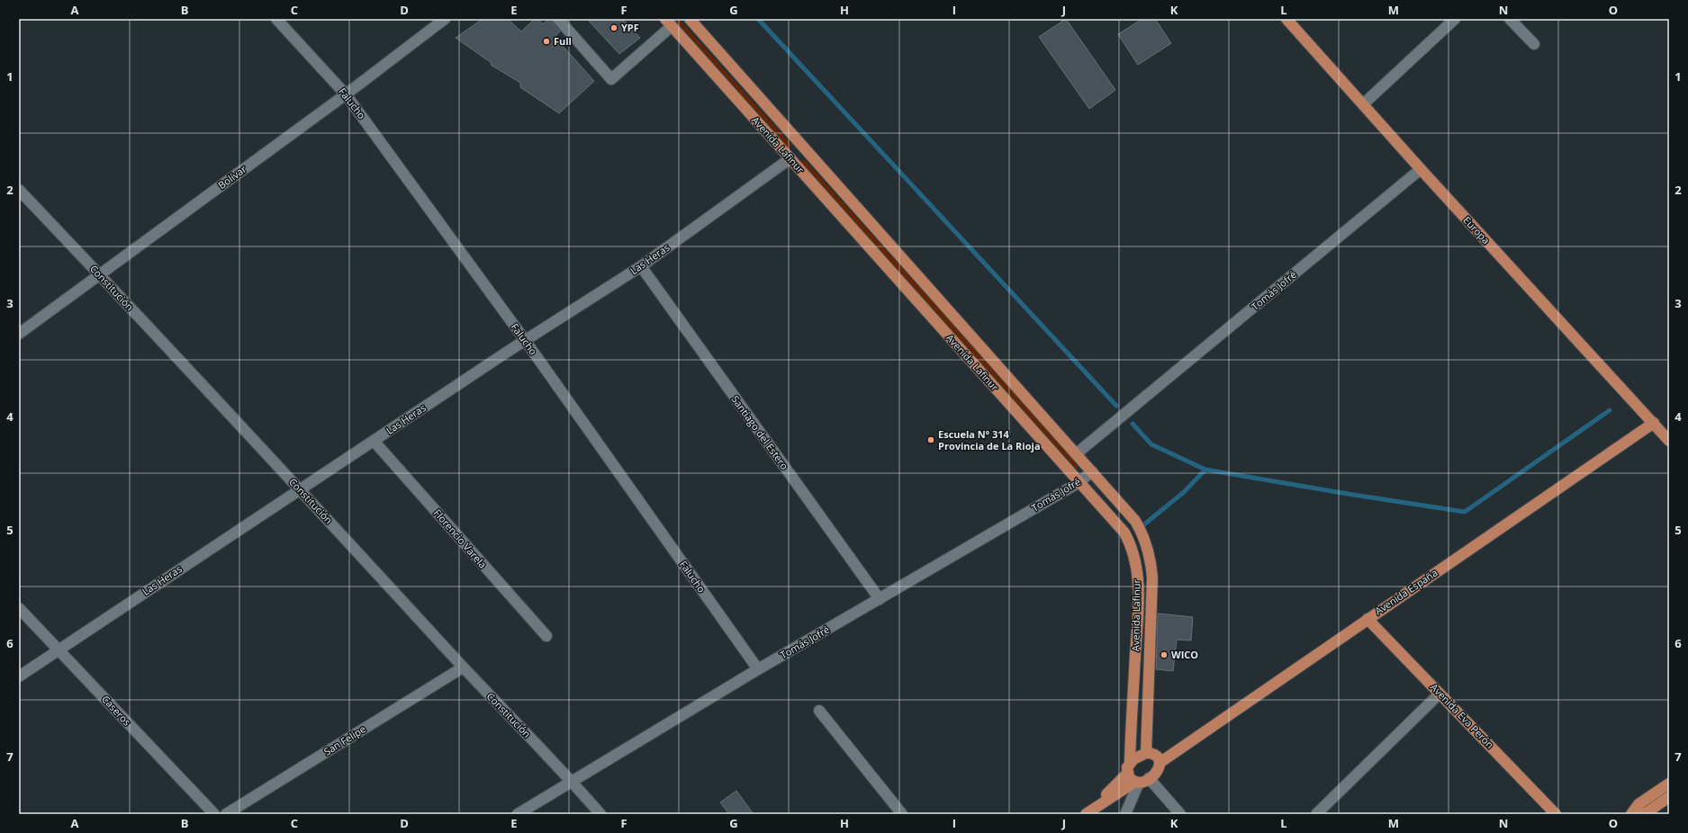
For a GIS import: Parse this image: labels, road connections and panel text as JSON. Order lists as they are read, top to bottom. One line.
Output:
{"streets":{"main road":["Avenida Lafinur","Europa","Avenida España","Avenida Eva Perón"],"street":["Falucho","Bolívar","Las Heras","Constitución","Tomás Jofré","Santiago del Estero","Florencio Varela","Caseros","San Felipe"]},"crossings":[["Falucho","Bolívar"],["Falucho","Las Heras"],["Falucho","Tomás Jofré"],["Avenida Lafinur","Las Heras"],["Avenida Lafinur","Tomás Jofré"],["Avenida Lafinur","Avenida España"],["Bolívar","Constitución"],["Europa","Tomás Jofré"],["Europa","Avenida España"],["Las Heras","Constitución"],["Las Heras","Santiago del Estero"],["Las Heras","Florencio Varela"],["Las Heras","Caseros"],["Constitución","Tomás Jofré"],["Constitución","San Felipe"],["Tomás Jofré","Santiago del Estero"],["Avenida España","Avenida Eva Perón"]],"places":["YPF","Full","Escuela Nº 314 Provincia de La Rioja","WICO"],"grid":{"columns":["A","B","C","D","E","F","G","H","I","J","K","L","M","N","O"],"rows":["1","2","3","4","5","6","7"]}}
